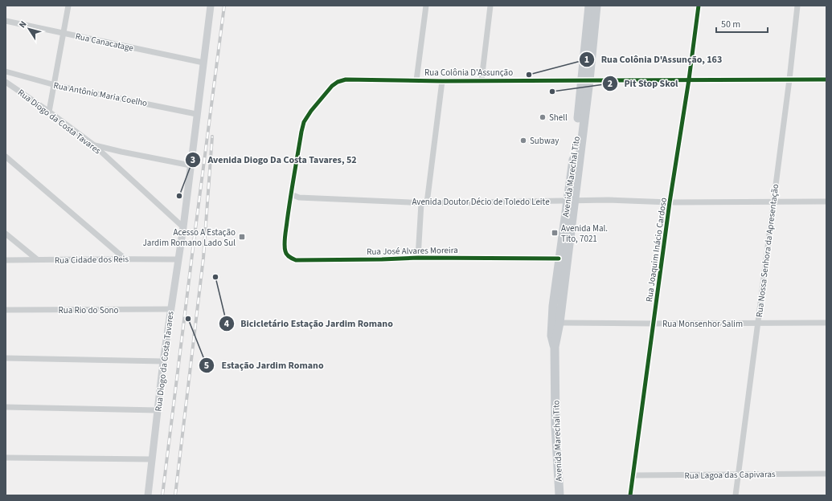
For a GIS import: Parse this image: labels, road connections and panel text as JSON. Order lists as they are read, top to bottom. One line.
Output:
{"streets":{"main road":["Avenida Marechal Tito"],"street":["Rua Canacatage","Rua Colônia D'Assunção","Rua Antônio Maria Coelho","Rua Diogo da Costa Tavares","Avenida Doutor Décio de Toledo Leite","Rua Joaquim Inácio Cardoso","Rua José Alvares Moreira","Rua Nossa Senhora da Apresentação","Rua Cidade dos Reis","Rua Rio do Sono","Rua Monsenhor Salim","Rua Lagoa das Capivaras"]},"crossings":[["Rua Canacatage","Rua Diogo da Costa Tavares"],["Rua Colônia D'Assunção","Avenida Marechal Tito"],["Rua Colônia D'Assunção","Avenida Doutor Décio de Toledo Leite"],["Rua Colônia D'Assunção","Rua Joaquim Inácio Cardoso"],["Rua Colônia D'Assunção","Rua José Alvares Moreira"],["Rua Colônia D'Assunção","Rua Nossa Senhora da Apresentação"],["Rua Antônio Maria Coelho","Rua Diogo da Costa Tavares"],["Rua Diogo da Costa Tavares","Rua Cidade dos Reis"],["Rua Diogo da Costa Tavares","Rua Rio do Sono"],["Avenida Marechal Tito","Avenida Doutor Décio de Toledo Leite"],["Avenida Marechal Tito","Rua José Alvares Moreira"],["Avenida Marechal Tito","Rua Monsenhor Salim"],["Avenida Doutor Décio de Toledo Leite","Rua Joaquim Inácio Cardoso"],["Avenida Doutor Décio de Toledo Leite","Rua Nossa Senhora da Apresentação"],["Rua Joaquim Inácio Cardoso","Rua Monsenhor Salim"],["Rua Joaquim Inácio Cardoso","Rua Lagoa das Capivaras"],["Rua Nossa Senhora da Apresentação","Rua Monsenhor Salim"],["Rua Nossa Senhora da Apresentação","Rua Lagoa das Capivaras"]],"places":{"other":["Rua Colônia D'Assunção, 163","Pit Stop Skol","Shell","Subway","Avenida Diogo Da Costa Tavares, 52","Bicicletário Estação Jardim Romano","Estação Jardim Romano"],"transit":["Avenida Mal. Tito, 7021","Acesso A Estação Jardim Romano Lado Sul"]},"scale_bar":"50 m","north":"top left"}
